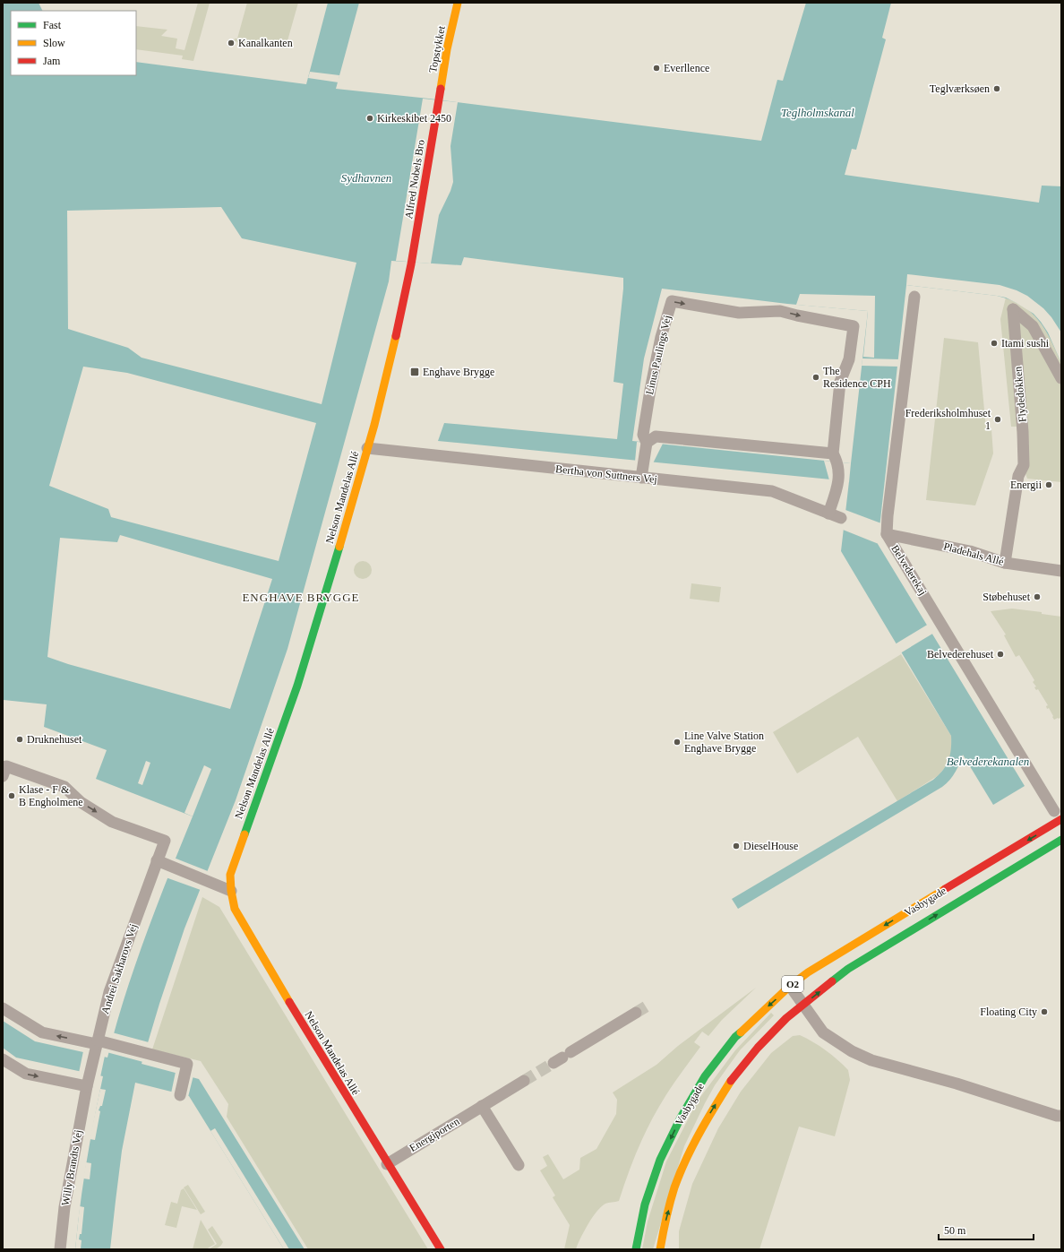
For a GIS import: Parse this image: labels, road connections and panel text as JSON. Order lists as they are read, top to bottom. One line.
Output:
{"streets":{"street":["Topstykket","Alfred Nobels Bro","Linus Paulings Vej","Flydedokken","Bertha von Suttners Vej","Nelson Mandelas Allé","Pladehals Allé","Belvederekaj","Vasbygade","Andrei Sakharovs Vej","O2","Energiporten","Willy Brandts Vej"]},"crossings":[["Topstykket","Alfred Nobels Bro"],["Alfred Nobels Bro","Nelson Mandelas Allé"],["Linus Paulings Vej","Bertha von Suttners Vej"],["Flydedokken","Pladehals Allé"],["Bertha von Suttners Vej","Nelson Mandelas Allé"],["Nelson Mandelas Allé","Energiporten"],["Pladehals Allé","Belvederekaj"],["Belvederekaj","Vasbygade"],["Andrei Sakharovs Vej","Willy Brandts Vej"]],"one_way":["Andrei Sakharovs Vej"],"districts":["ENGHAVE BRYGGE"],"water":["Teglholmskanal","Sydhavnen","Belvederekanalen"],"places":{"other":["Kanalkanten","Everllence","Teglværksøen","Kirkeskibet 2450","Itami sushi","The Residence CPH","Frederiksholmhuset 1","Energii","Støbehuset","Belvederehuset","Druknehuset","Line Valve Station Enghave Brygge","Klase - F & B Engholmene","DieselHouse","Floating City"],"transit":["Enghave Brygge"]},"legend":["Fast","Slow","Jam"],"scale_bar":"50 m"}
